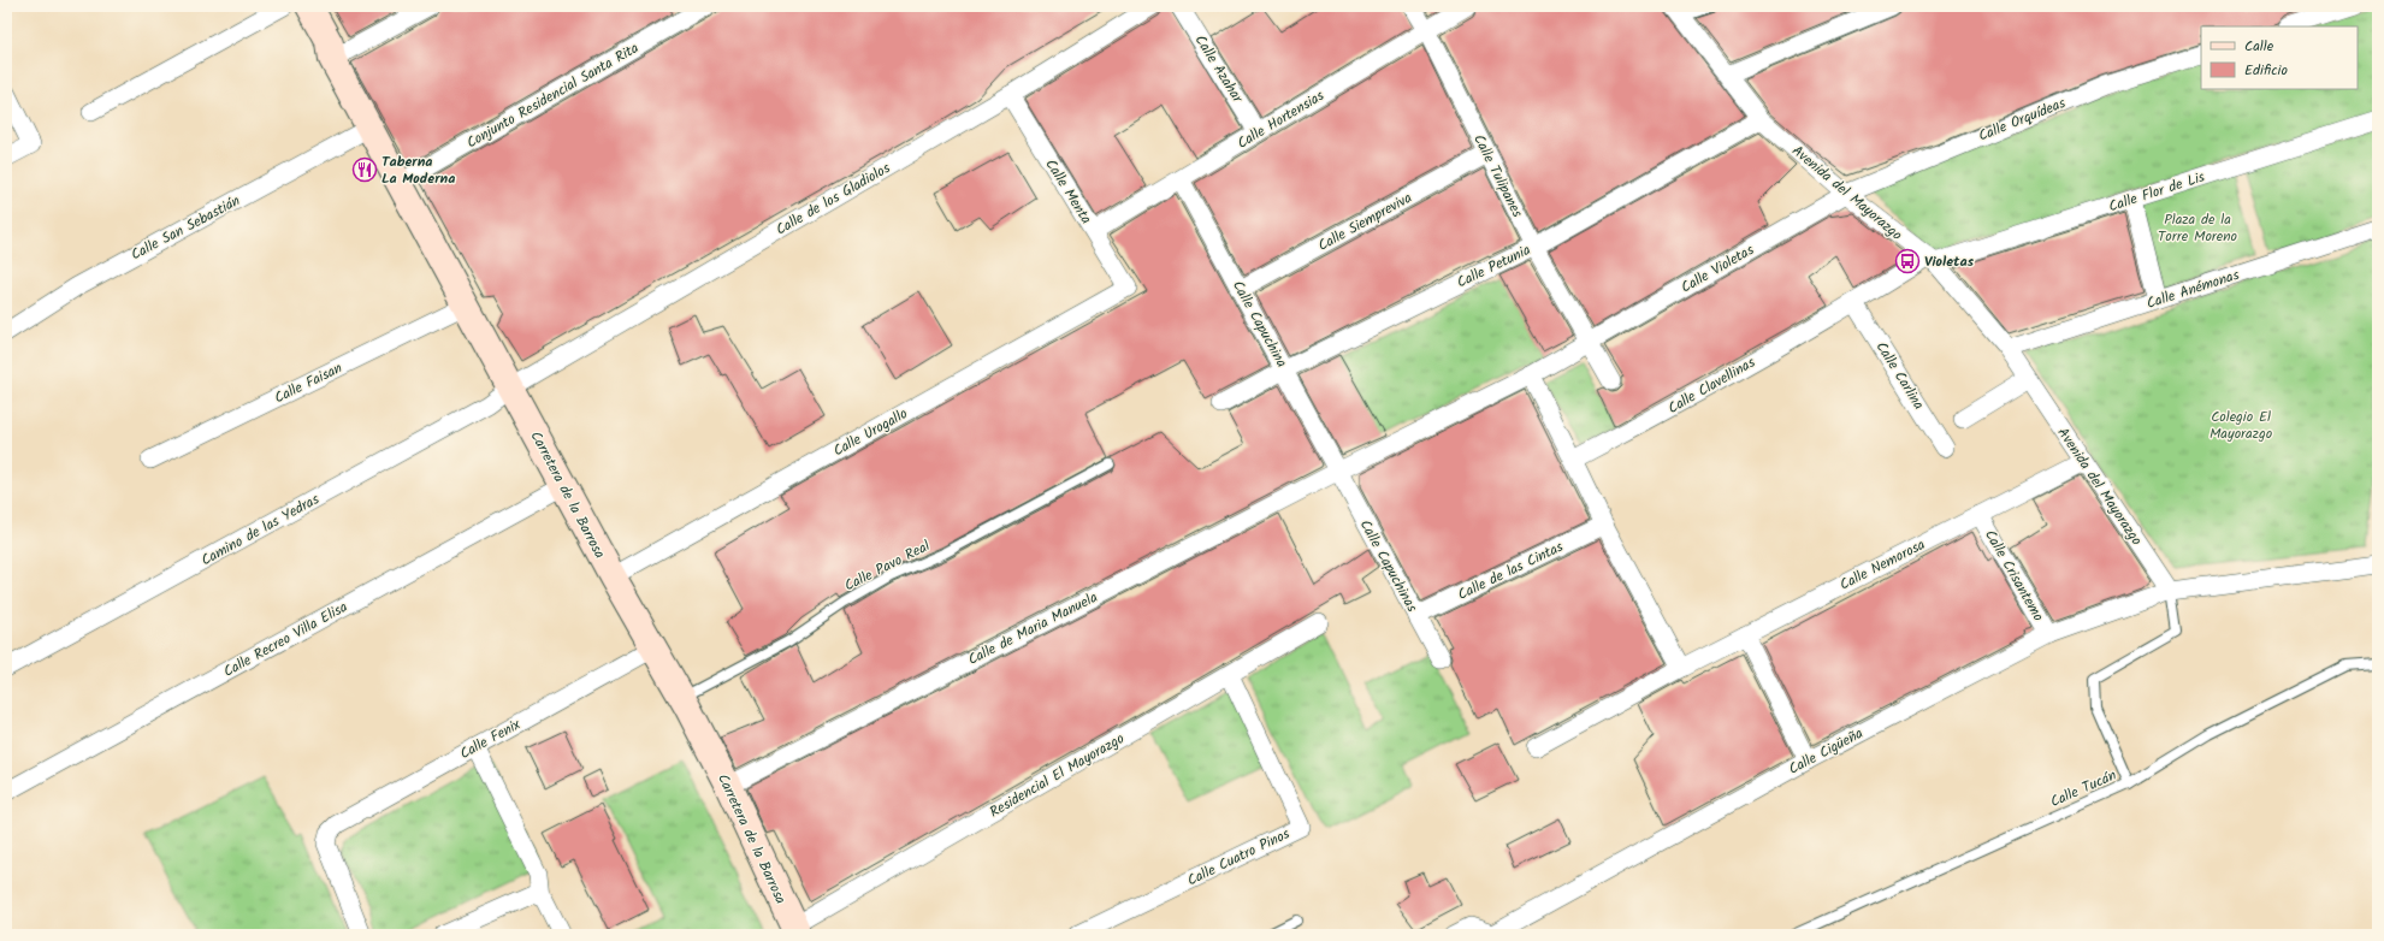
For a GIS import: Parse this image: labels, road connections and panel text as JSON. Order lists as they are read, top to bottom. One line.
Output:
{"streets":{"street":["Calle Azahar","Conjunto Residencial Santa Rita","Calle Hortensias","Calle Orquídeas","Calle Tulipanes","Calle Menta","Calle Flor de Lis","Avenida del Mayorazgo","Calle de los Gladiolos","Calle Siempreviva","Calle San Sebastián","Calle Petunia","Calle Violetas","Calle Anémonas","Calle Capuchina","Calle Carlina","Calle Faisan","Calle Clavellinas","Calle Urogallo","Carretera de la Barrosa","Camino de las Yedras","Calle Nemorosa","Calle Capuchinas","Calle de las Cintas","Calle Crisantemo","Calle de Maria Manuela","Calle Recreo Villa Elisa","Calle Fenix","Calle Cigüeña","Residencial El Mayorazgo","Calle Cuatro Pinos"],"lane":["Calle Pavo Real","Calle Tucán"]},"crossings":[["Calle Azahar","Calle Hortensias"],["Conjunto Residencial Santa Rita","Carretera de la Barrosa"],["Calle Hortensias","Calle Tulipanes"],["Calle Hortensias","Calle Menta"],["Calle Hortensias","Calle Capuchina"],["Calle Orquídeas","Avenida del Mayorazgo"],["Calle Orquídeas","Calle Violetas"],["Calle Tulipanes","Calle Siempreviva"],["Calle Tulipanes","Calle Petunia"],["Calle Tulipanes","Calle Violetas"],["Calle Menta","Calle de los Gladiolos"],["Calle Menta","Calle Urogallo"],["Calle Flor de Lis","Avenida del Mayorazgo"],["Calle Flor de Lis","Calle Clavellinas"],["Avenida del Mayorazgo","Calle Petunia"],["Avenida del Mayorazgo","Calle Violetas"],["Avenida del Mayorazgo","Calle Anémonas"],["Avenida del Mayorazgo","Calle Clavellinas"],["Avenida del Mayorazgo","Calle Nemorosa"],["Avenida del Mayorazgo","Calle Cigüeña"],["Calle de los Gladiolos","Carretera de la Barrosa"],["Calle de los Gladiolos","Camino de las Yedras"],["Calle Siempreviva","Calle Capuchina"],["Calle San Sebastián","Carretera de la Barrosa"],["Calle Petunia","Calle Capuchina"],["Calle Violetas","Calle Capuchina"],["Calle Violetas","Calle Capuchinas"],["Calle Violetas","Calle de Maria Manuela"],["Calle Capuchina","Calle Capuchinas"],["Calle Capuchina","Calle de Maria Manuela"],["Calle Carlina","Calle Clavellinas"],["Calle Faisan","Carretera de la Barrosa"],["Calle Urogallo","Carretera de la Barrosa"],["Carretera de la Barrosa","Camino de las Yedras"],["Carretera de la Barrosa","Calle Pavo Real"],["Carretera de la Barrosa","Calle de Maria Manuela"],["Carretera de la Barrosa","Calle Recreo Villa Elisa"],["Carretera de la Barrosa","Calle Fenix"],["Carretera de la Barrosa","Residencial El Mayorazgo"],["Calle Nemorosa","Calle Crisantemo"],["Calle Capuchinas","Calle de las Cintas"],["Calle Capuchinas","Calle de Maria Manuela"],["Calle Crisantemo","Calle Cigüeña"],["Residencial El Mayorazgo","Calle Cuatro Pinos"]],"parks":["Plaza de la Torre Moreno","Colegio El Mayorazgo"],"places":{"restaurant":["Taberna La Moderna"],"bus stop":["Violetas"]},"legend":["Calle","Edificio"]}
